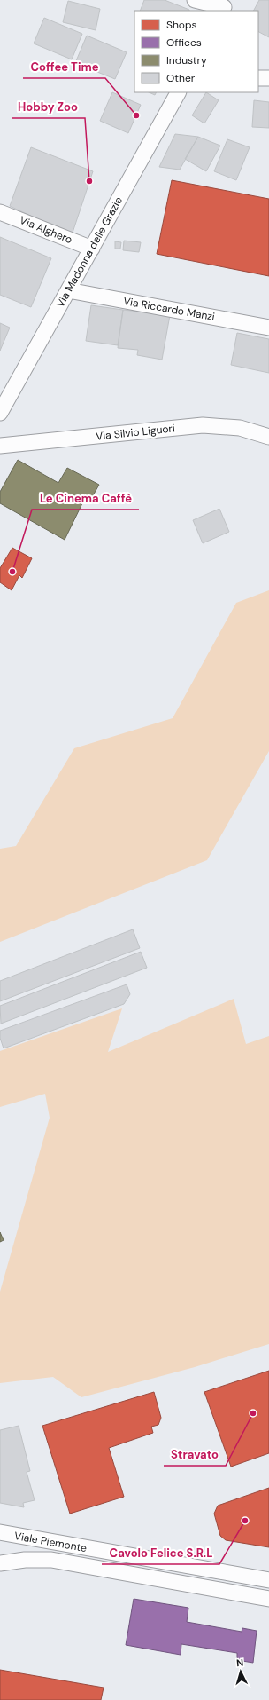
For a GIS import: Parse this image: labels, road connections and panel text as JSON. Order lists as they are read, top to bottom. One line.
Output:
{"streets":{"street":["Via Alghero","Via Madonna delle Grazie","Via Riccardo Manzi","Via Silvio Liguori","Viale Piemonte"]},"crossings":[["Via Alghero","Via Madonna delle Grazie"],["Via Madonna delle Grazie","Via Riccardo Manzi"]],"places":["Coffee Time","Hobby Zoo","Le Cinema Caffè","Stravato","Cavolo Felice S.R.L"],"legend":["Shops","Offices","Industry","Other"],"north":"top"}
